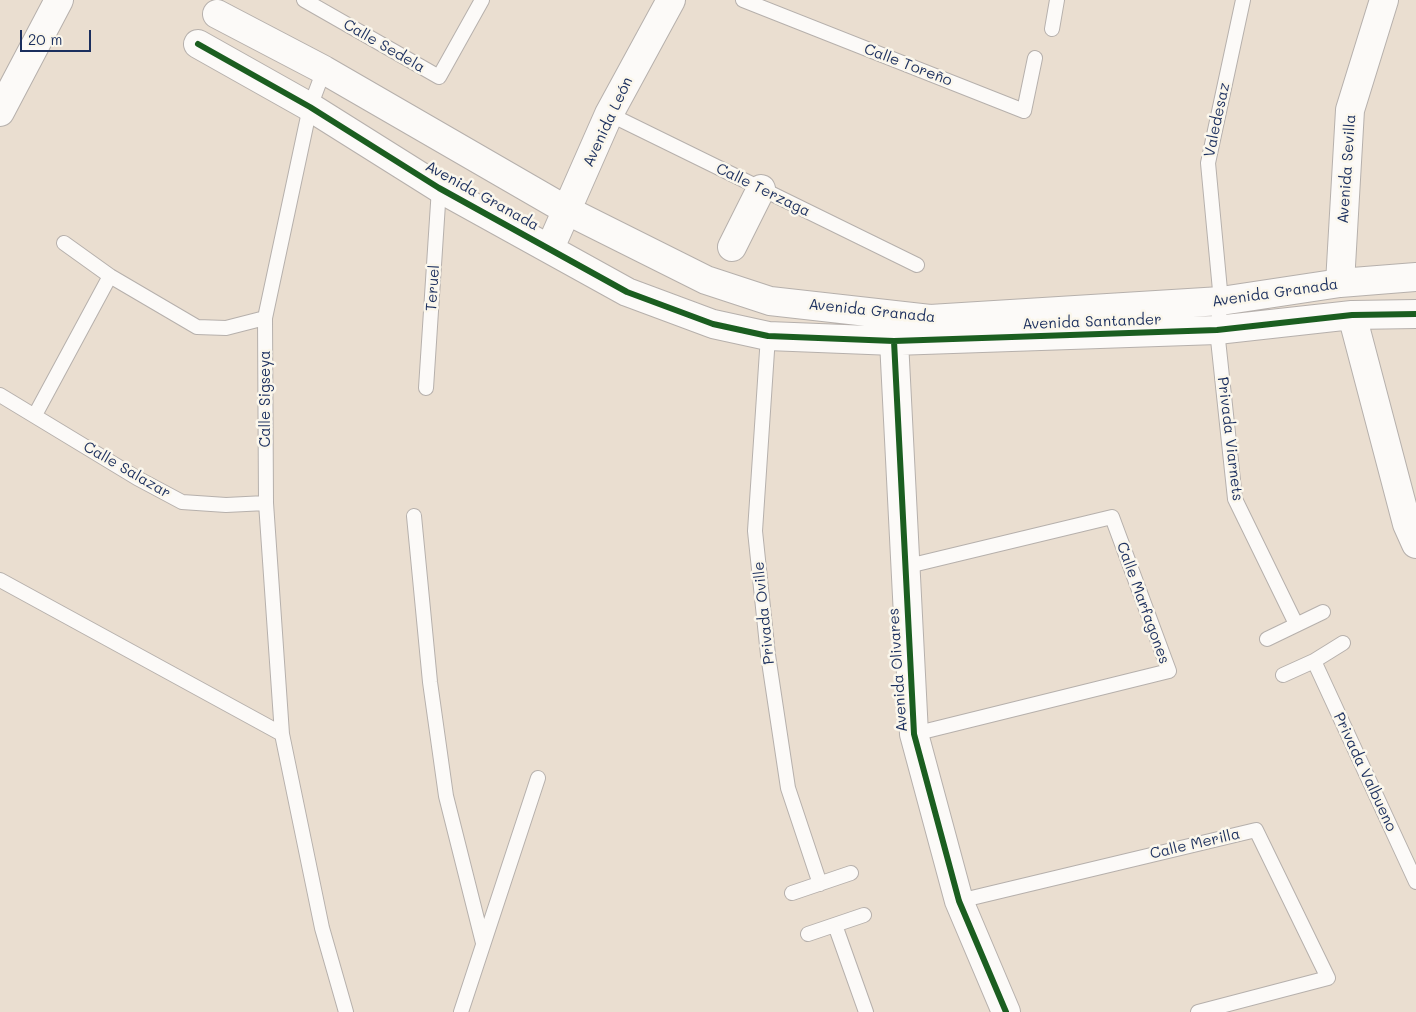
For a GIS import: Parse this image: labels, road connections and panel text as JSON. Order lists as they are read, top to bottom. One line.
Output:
{"streets":{"street":["Avenida León","Avenida Sevilla","Avenida Granada","Avenida Santander","Avenida Olivares"],"lane":["Calle Sedela","Calle Toreño","Valedesaz","Calle Terzaga","Teruel","Calle Sigseya","Privada Viarnets","Calle Salazar","Calle Marfagones","Privada Oville","Privada Valbueno","Calle Merilla"]},"crossings":[["Valedesaz","Avenida Granada"],["Valedesaz","Avenida Santander"],["Valedesaz","Privada Viarnets"],["Avenida León","Calle Terzaga"],["Avenida León","Avenida Granada"],["Avenida Sevilla","Avenida Granada"],["Avenida Granada","Teruel"],["Avenida Granada","Avenida Santander"],["Avenida Granada","Calle Sigseya"],["Avenida Granada","Privada Oville"],["Avenida Santander","Privada Viarnets"],["Avenida Santander","Privada Oville"],["Avenida Santander","Avenida Olivares"],["Calle Sigseya","Calle Salazar"],["Calle Marfagones","Avenida Olivares"],["Avenida Olivares","Calle Merilla"]],"scale_bar":"20 m"}
